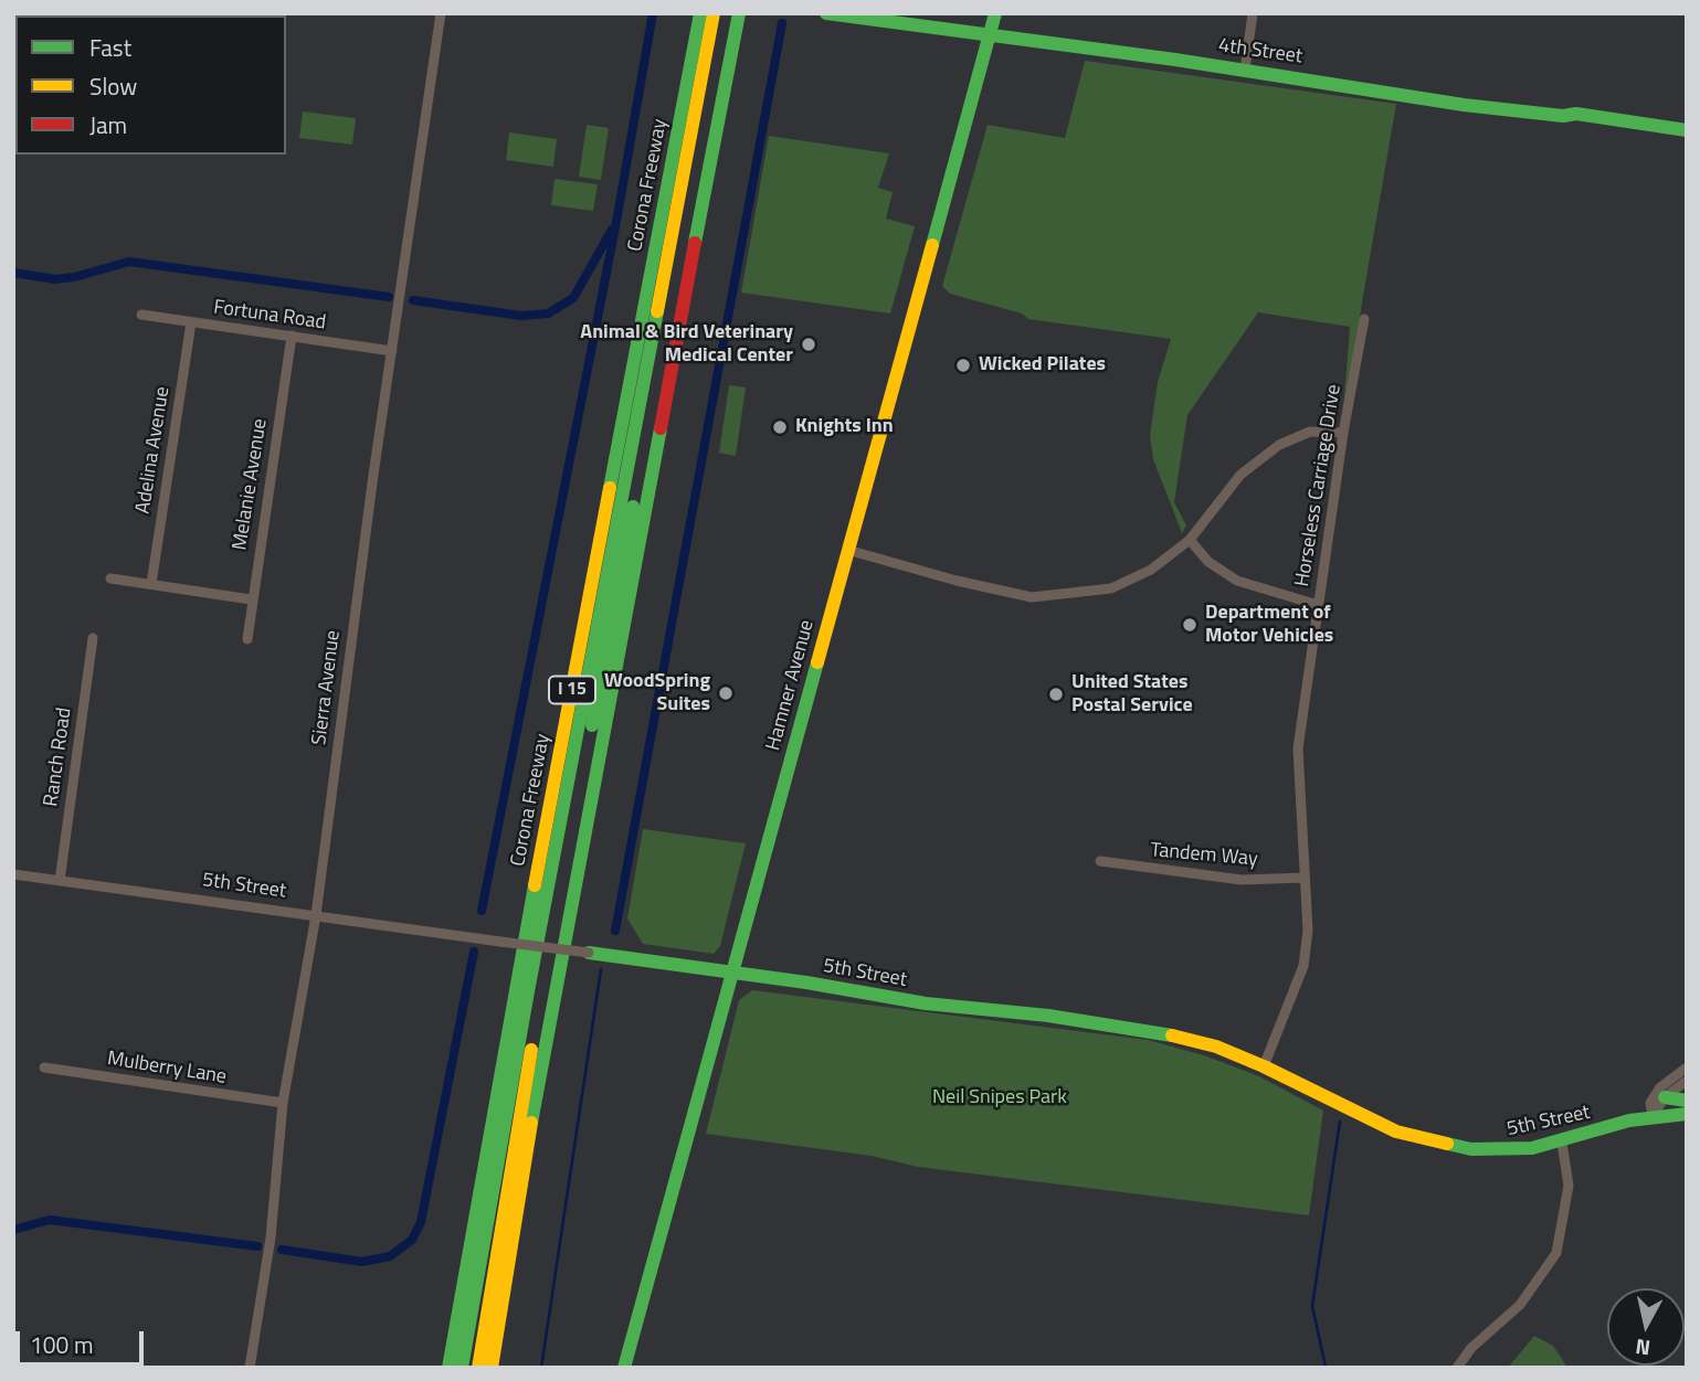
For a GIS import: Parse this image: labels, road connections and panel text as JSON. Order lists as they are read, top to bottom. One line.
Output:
{"streets":{"main road":["4th Street","Corona Freeway","Hamner Avenue","I 15","5th Street"],"street":["Fortuna Road","Adelina Avenue","Melanie Avenue","Horseless Carriage Drive","Sierra Avenue","Ranch Road","Tandem Way","Mulberry Lane"]},"crossings":[["4th Street","Hamner Avenue"],["Fortuna Road","Adelina Avenue"],["Fortuna Road","Melanie Avenue"],["Fortuna Road","Sierra Avenue"],["Horseless Carriage Drive","Tandem Way"],["Horseless Carriage Drive","5th Street"],["Hamner Avenue","5th Street"],["Sierra Avenue","5th Street"],["Sierra Avenue","Mulberry Lane"],["Ranch Road","5th Street"]],"parks":["Neil Snipes Park"],"places":["Animal & Bird Veterinary Medical Center","Wicked Pilates","Knights Inn","Department of Motor Vehicles","WoodSpring Suites","United States Postal Service"],"legend":["Fast","Slow","Jam"],"scale_bar":"100 m","north":"bottom"}
